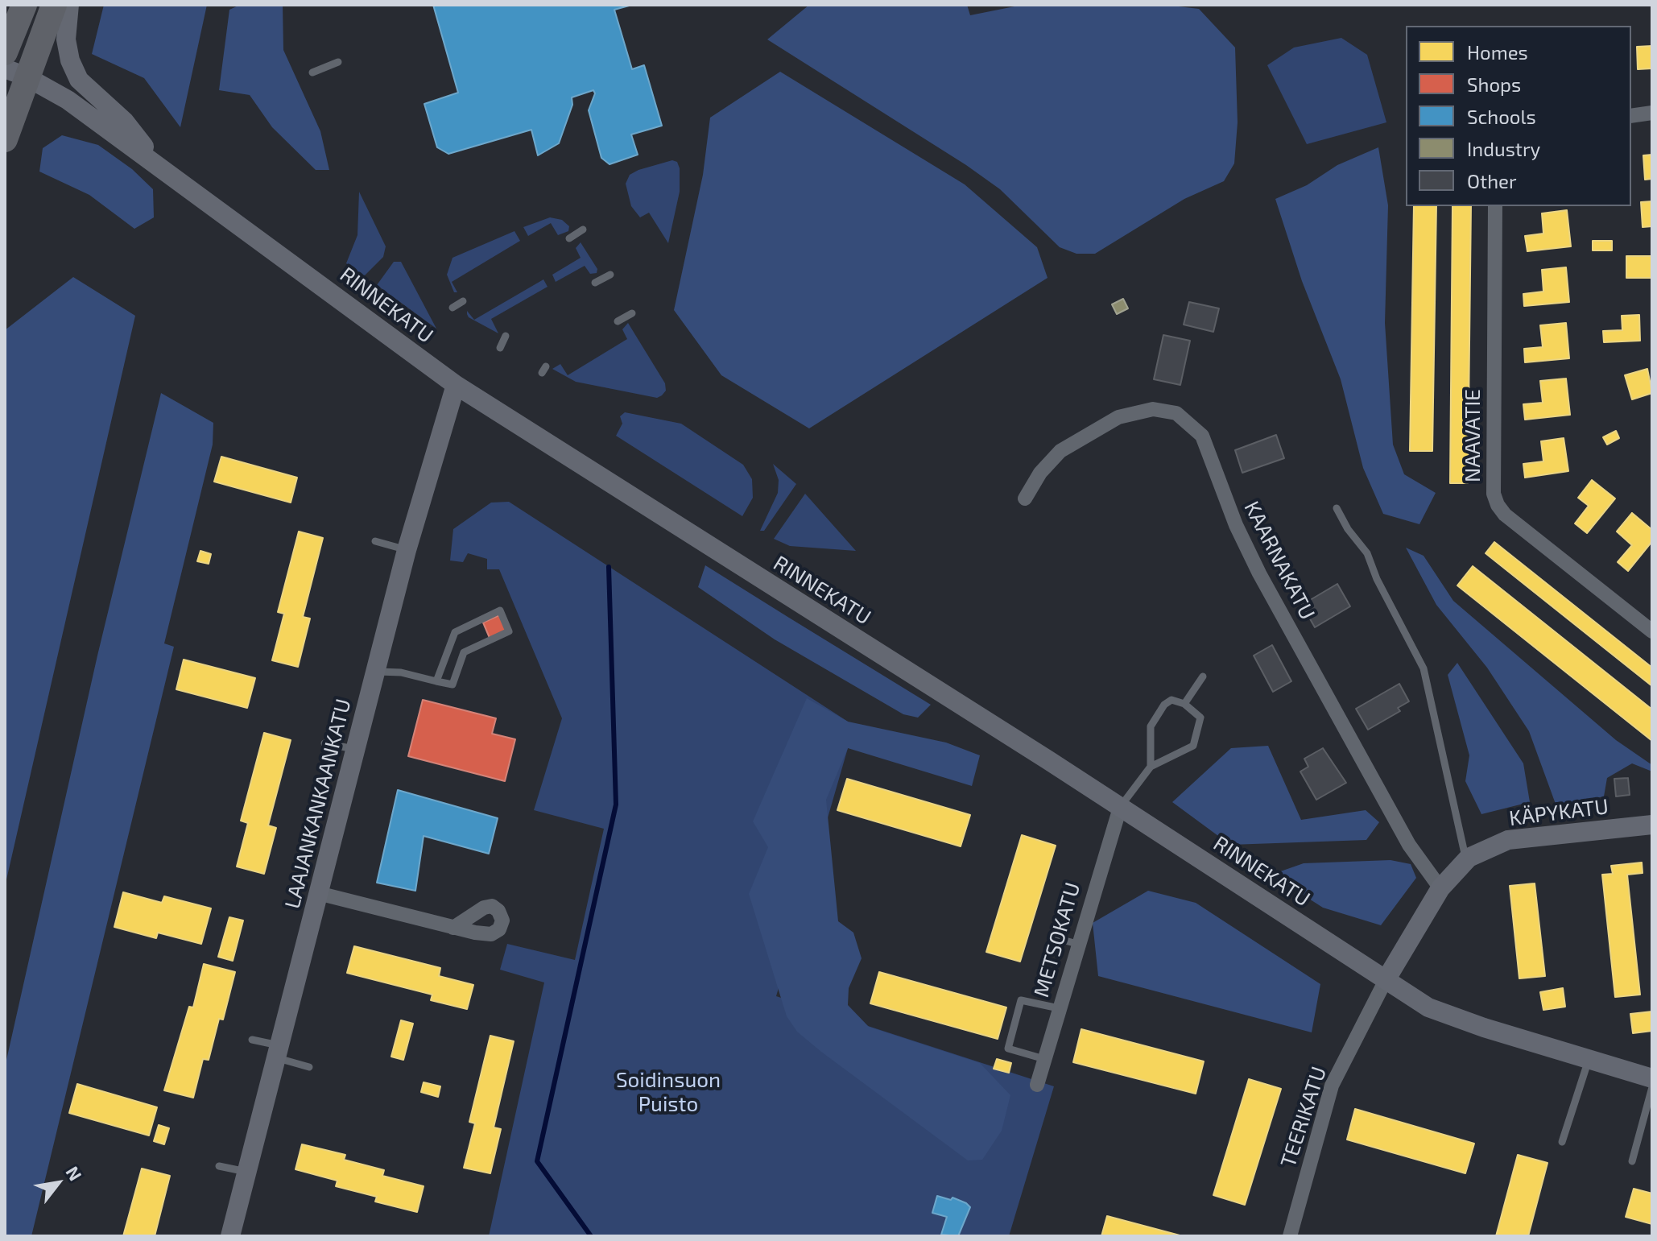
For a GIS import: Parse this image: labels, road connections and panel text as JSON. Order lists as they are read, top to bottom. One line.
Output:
{"streets":{"street":["RINNEKATU","NAAVATIE","KAARNAKATU","LAAJANKANKAANKATU","KÄPYKATU","METSOKATU","TEERIKATU"]},"crossings":[["RINNEKATU","LAAJANKANKAANKATU"],["RINNEKATU","KÄPYKATU"],["RINNEKATU","METSOKATU"],["RINNEKATU","TEERIKATU"],["KAARNAKATU","KÄPYKATU"],["KÄPYKATU","TEERIKATU"]],"parks":["Soidinsuon Puisto"],"legend":["Homes","Shops","Schools","Industry","Other"],"north":"top right"}
